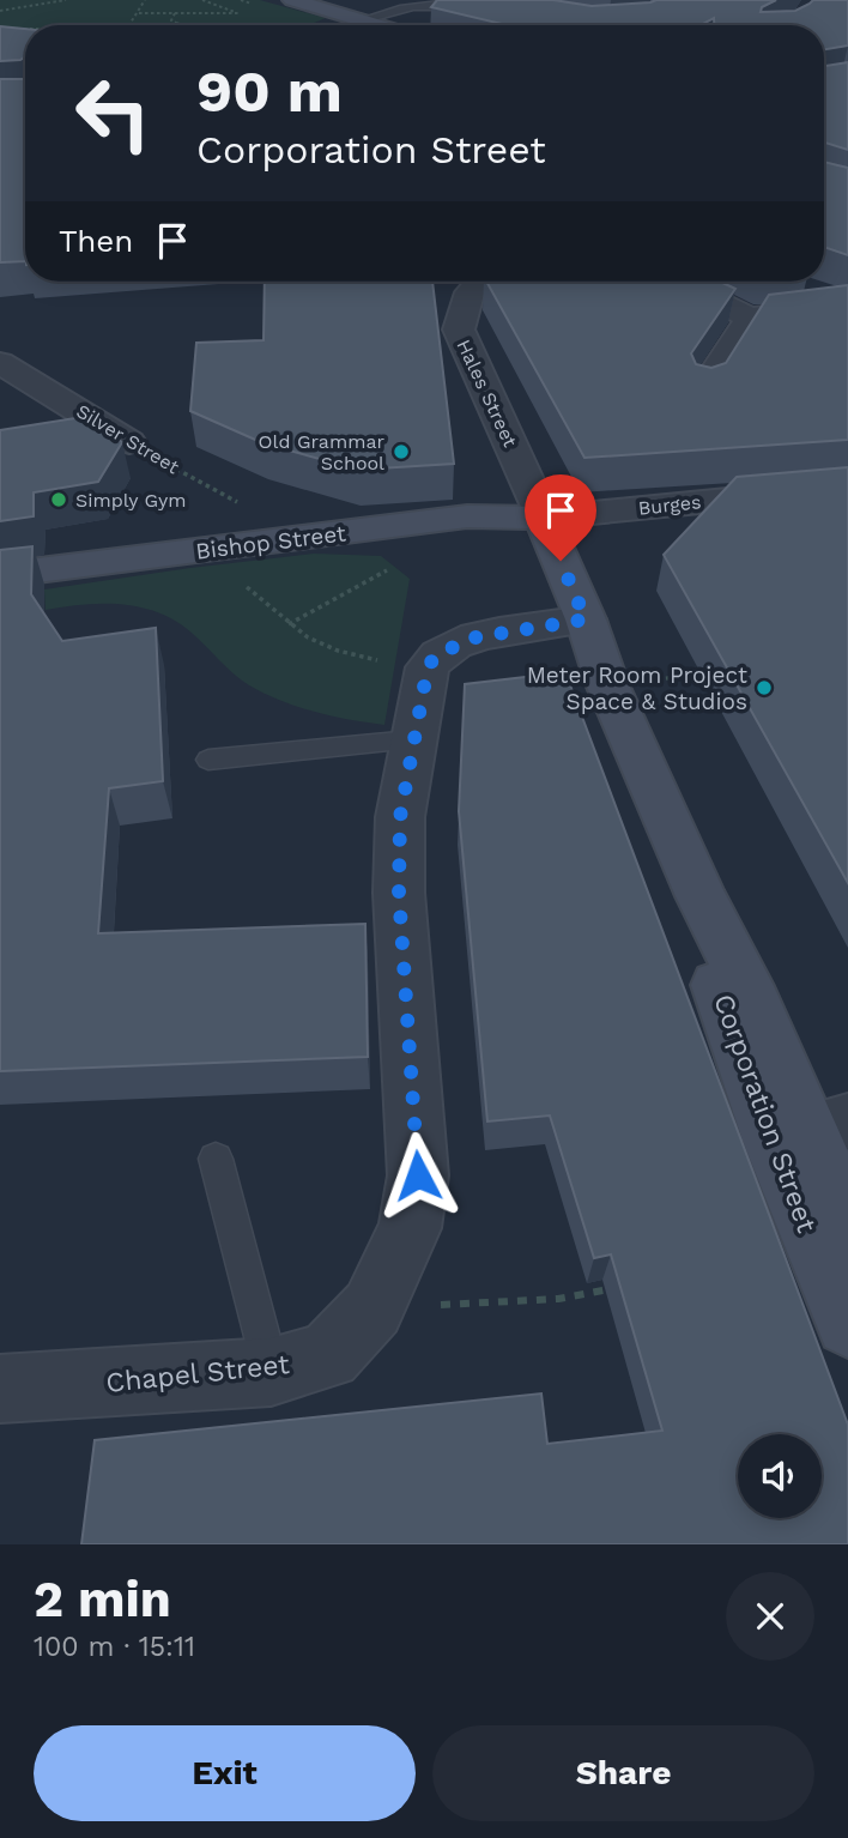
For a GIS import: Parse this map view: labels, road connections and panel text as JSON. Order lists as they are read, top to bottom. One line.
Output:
{"streets":{"street":["Hales Street","Silver Street","Burges","Bishop Street","Corporation Street","Chapel Street"]},"crossings":[["Hales Street","Burges"],["Hales Street","Bishop Street"],["Hales Street","Corporation Street"],["Silver Street","Bishop Street"],["Burges","Bishop Street"],["Burges","Corporation Street"],["Bishop Street","Corporation Street"]],"places":["Old Grammar School","Simply Gym","Meter Room Project Space & Studios"],"page":{"turn":["90 m","Corporation Street"],"then":"Then","heading":["2 min","100 m · 15:11"],"buttons":["Exit","Share"]}}
